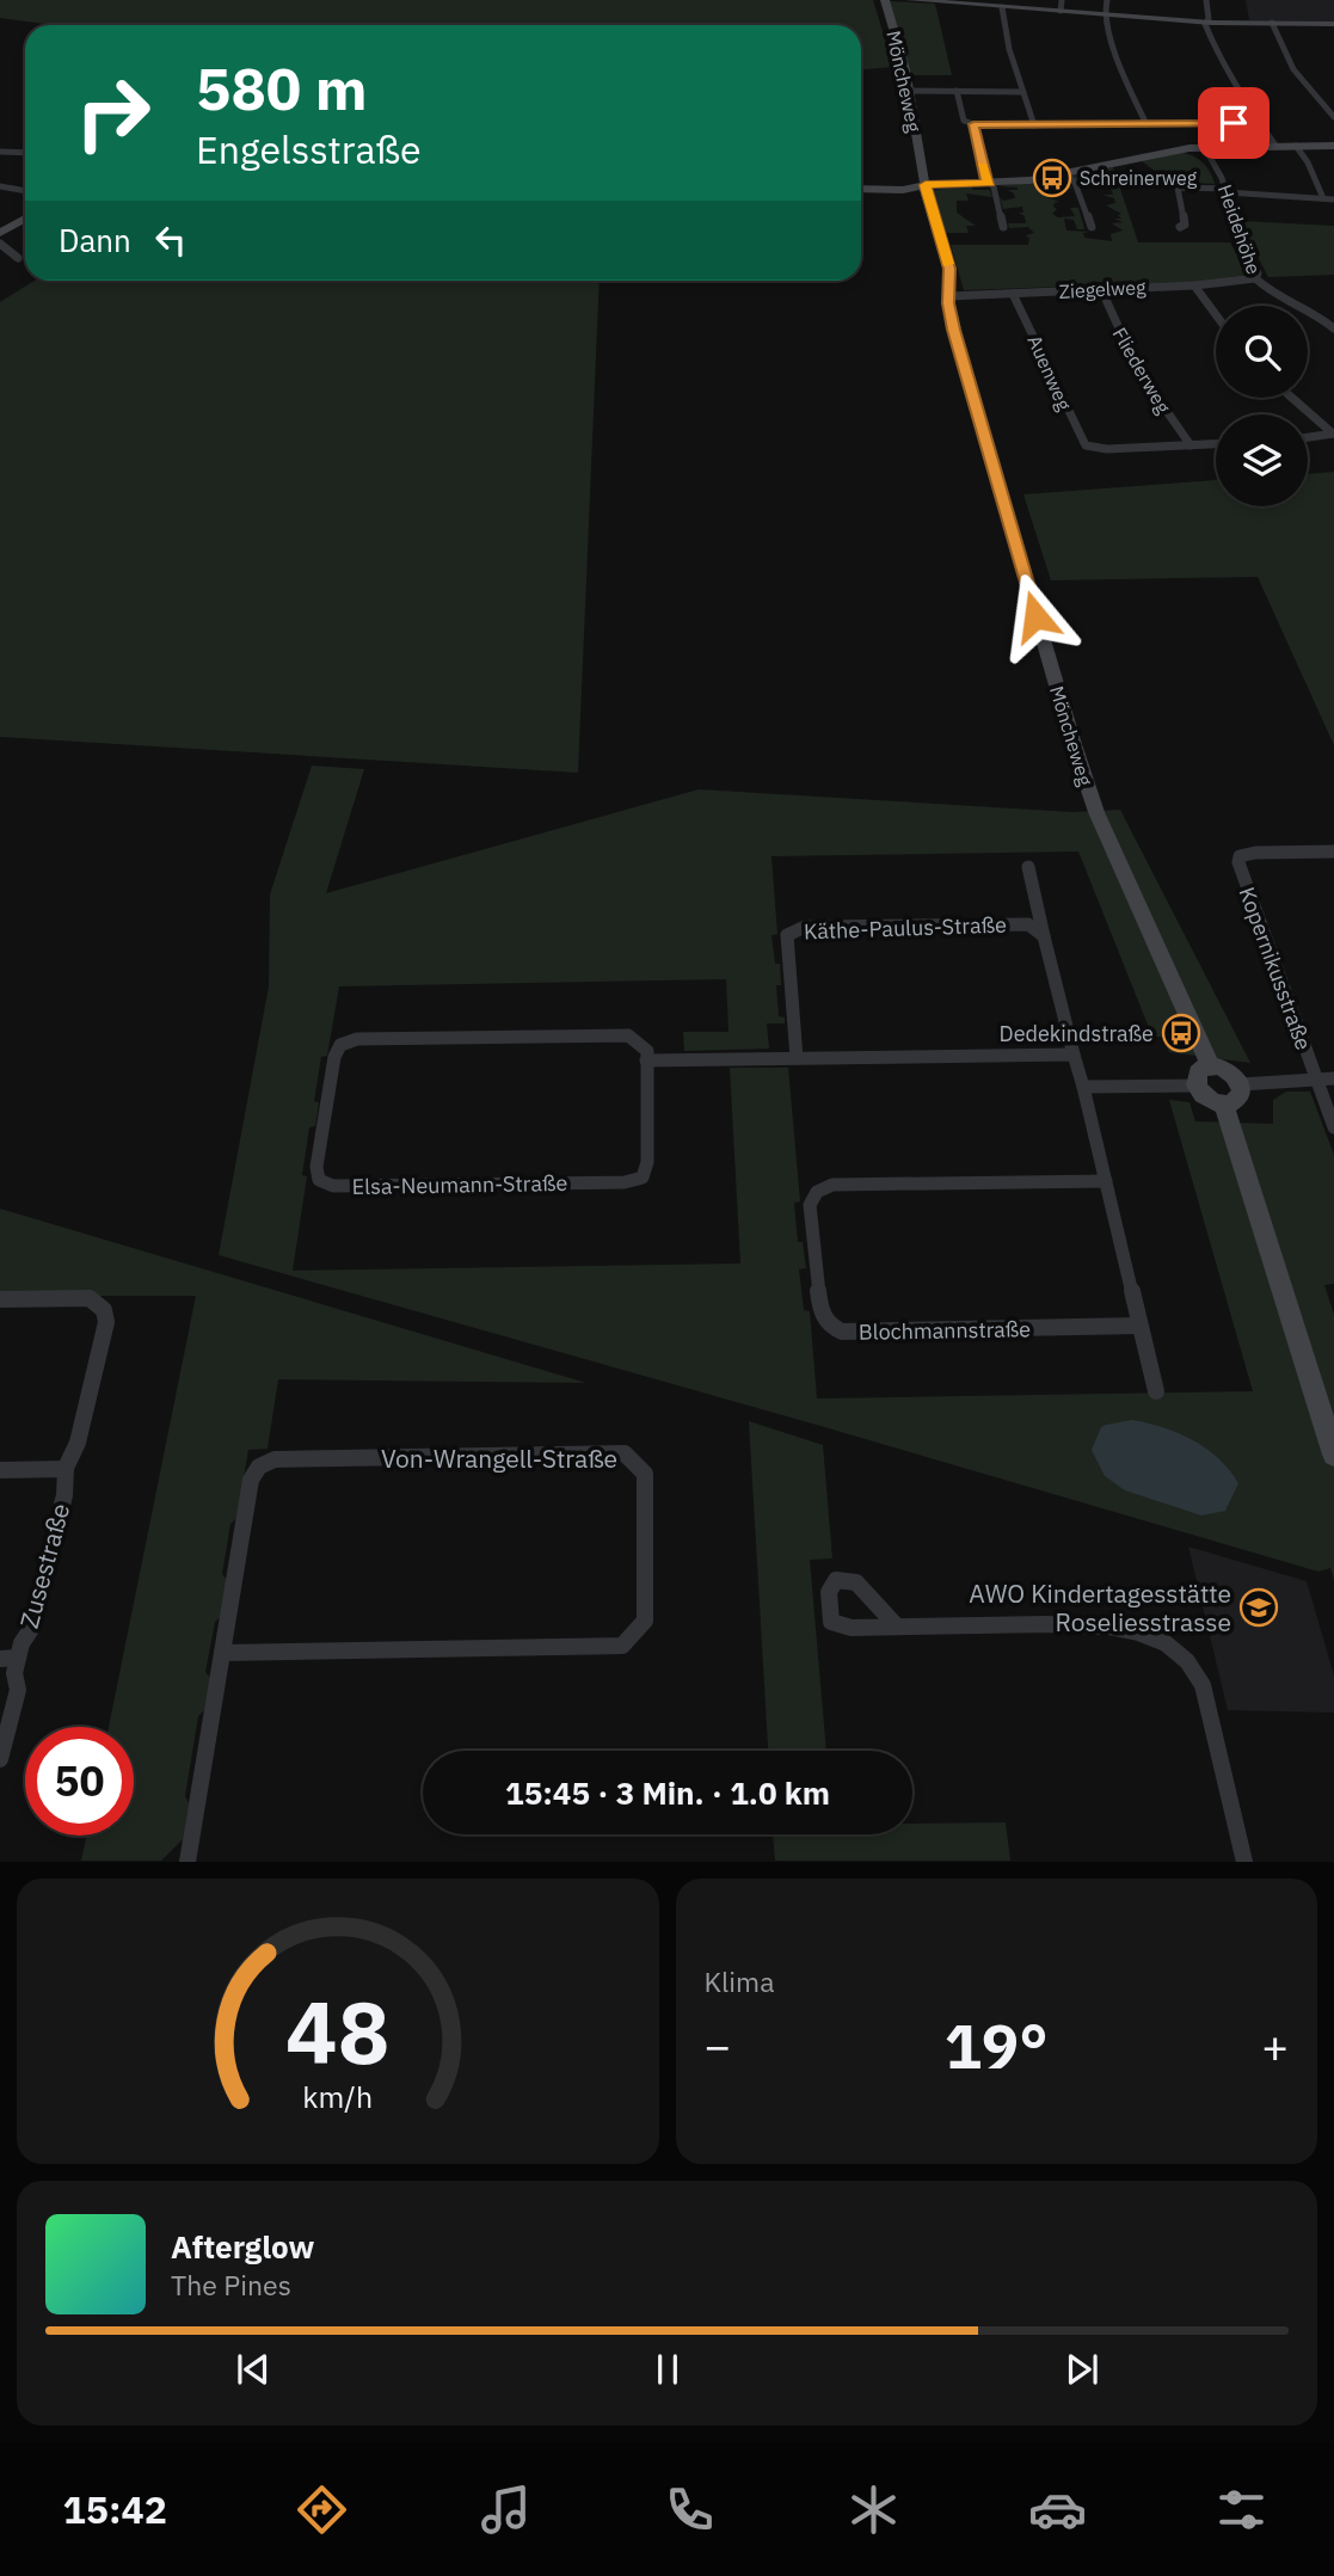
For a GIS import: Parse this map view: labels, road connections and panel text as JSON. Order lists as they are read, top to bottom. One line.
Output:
{"streets":{"main road":["Möncheweg"],"street":["Heidehöhe","Ziegelweg","Fliederweg","Auenweg","Käthe-Paulus-Straße","Kopernikusstraße","Elsa-Neumann-Straße","Blochmannstraße","Von-Wrangell-Straße","Zusestraße"]},"crossings":[["Möncheweg","Ziegelweg"],["Heidehöhe","Ziegelweg"],["Ziegelweg","Fliederweg"],["Ziegelweg","Auenweg"],["Fliederweg","Auenweg"]],"places":{"bus stop":["Schreinerweg","Dedekindstraße"],"school or university":["AWO Kindertagesstätte Roseliesstrasse"]},"page":{"turn":["580 m","Engelsstraße"],"then":"Dann","limit":"50","trip":"15:45 · 3 Min. · 1.0 km","tile":"Klima","heat":["−","19°","+"],"song":["Afterglow","The Pines"],"tabs":"15:42","gauge":["48","km/h"]}}
